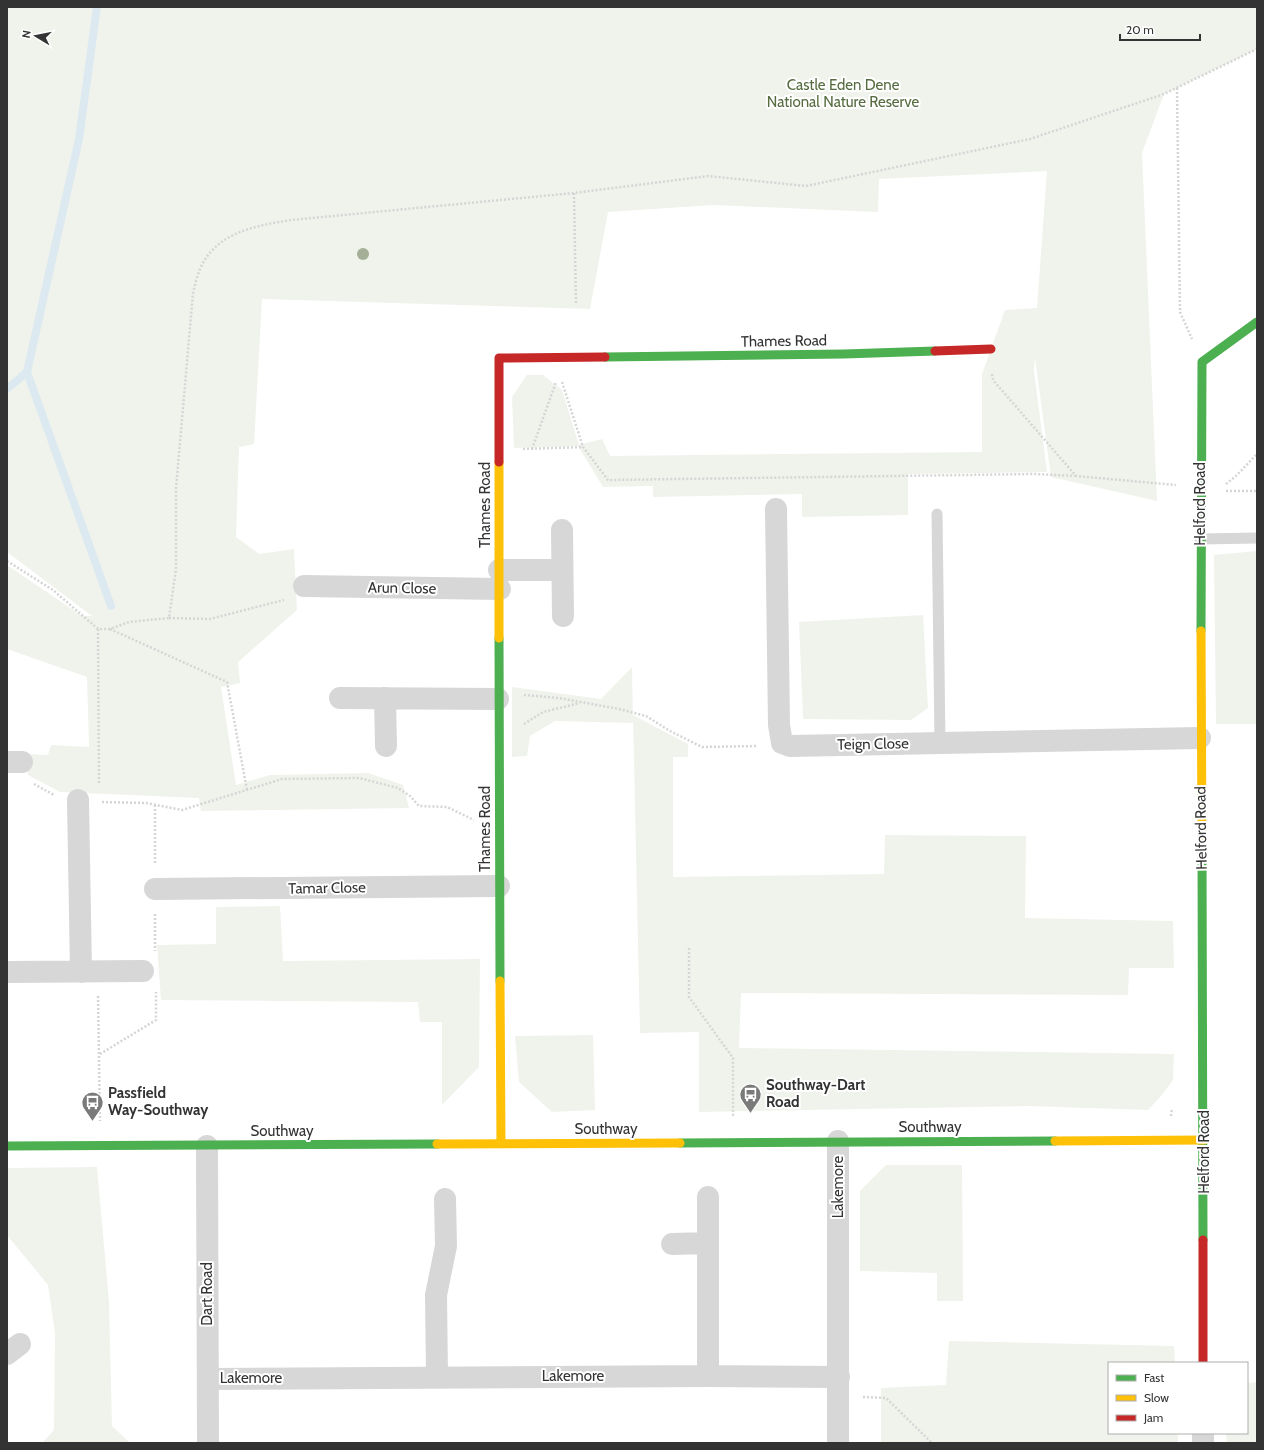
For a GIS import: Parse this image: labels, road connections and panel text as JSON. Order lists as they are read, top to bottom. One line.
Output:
{"streets":{"street":["Thames Road","Helford Road","Arun Close","Teign Close","Tamar Close","Southway","Lakemore","Dart Road"]},"crossings":[["Thames Road","Arun Close"],["Thames Road","Tamar Close"],["Thames Road","Southway"],["Helford Road","Teign Close"],["Helford Road","Southway"],["Southway","Lakemore"],["Southway","Dart Road"],["Lakemore","Dart Road"]],"parks":["Castle Eden Dene National Nature Reserve"],"places":{"bus stop":["Southway-Dart Road","Passfield Way-Southway"]},"legend":["Fast","Slow","Jam"],"scale_bar":"20 m","north":"left"}
